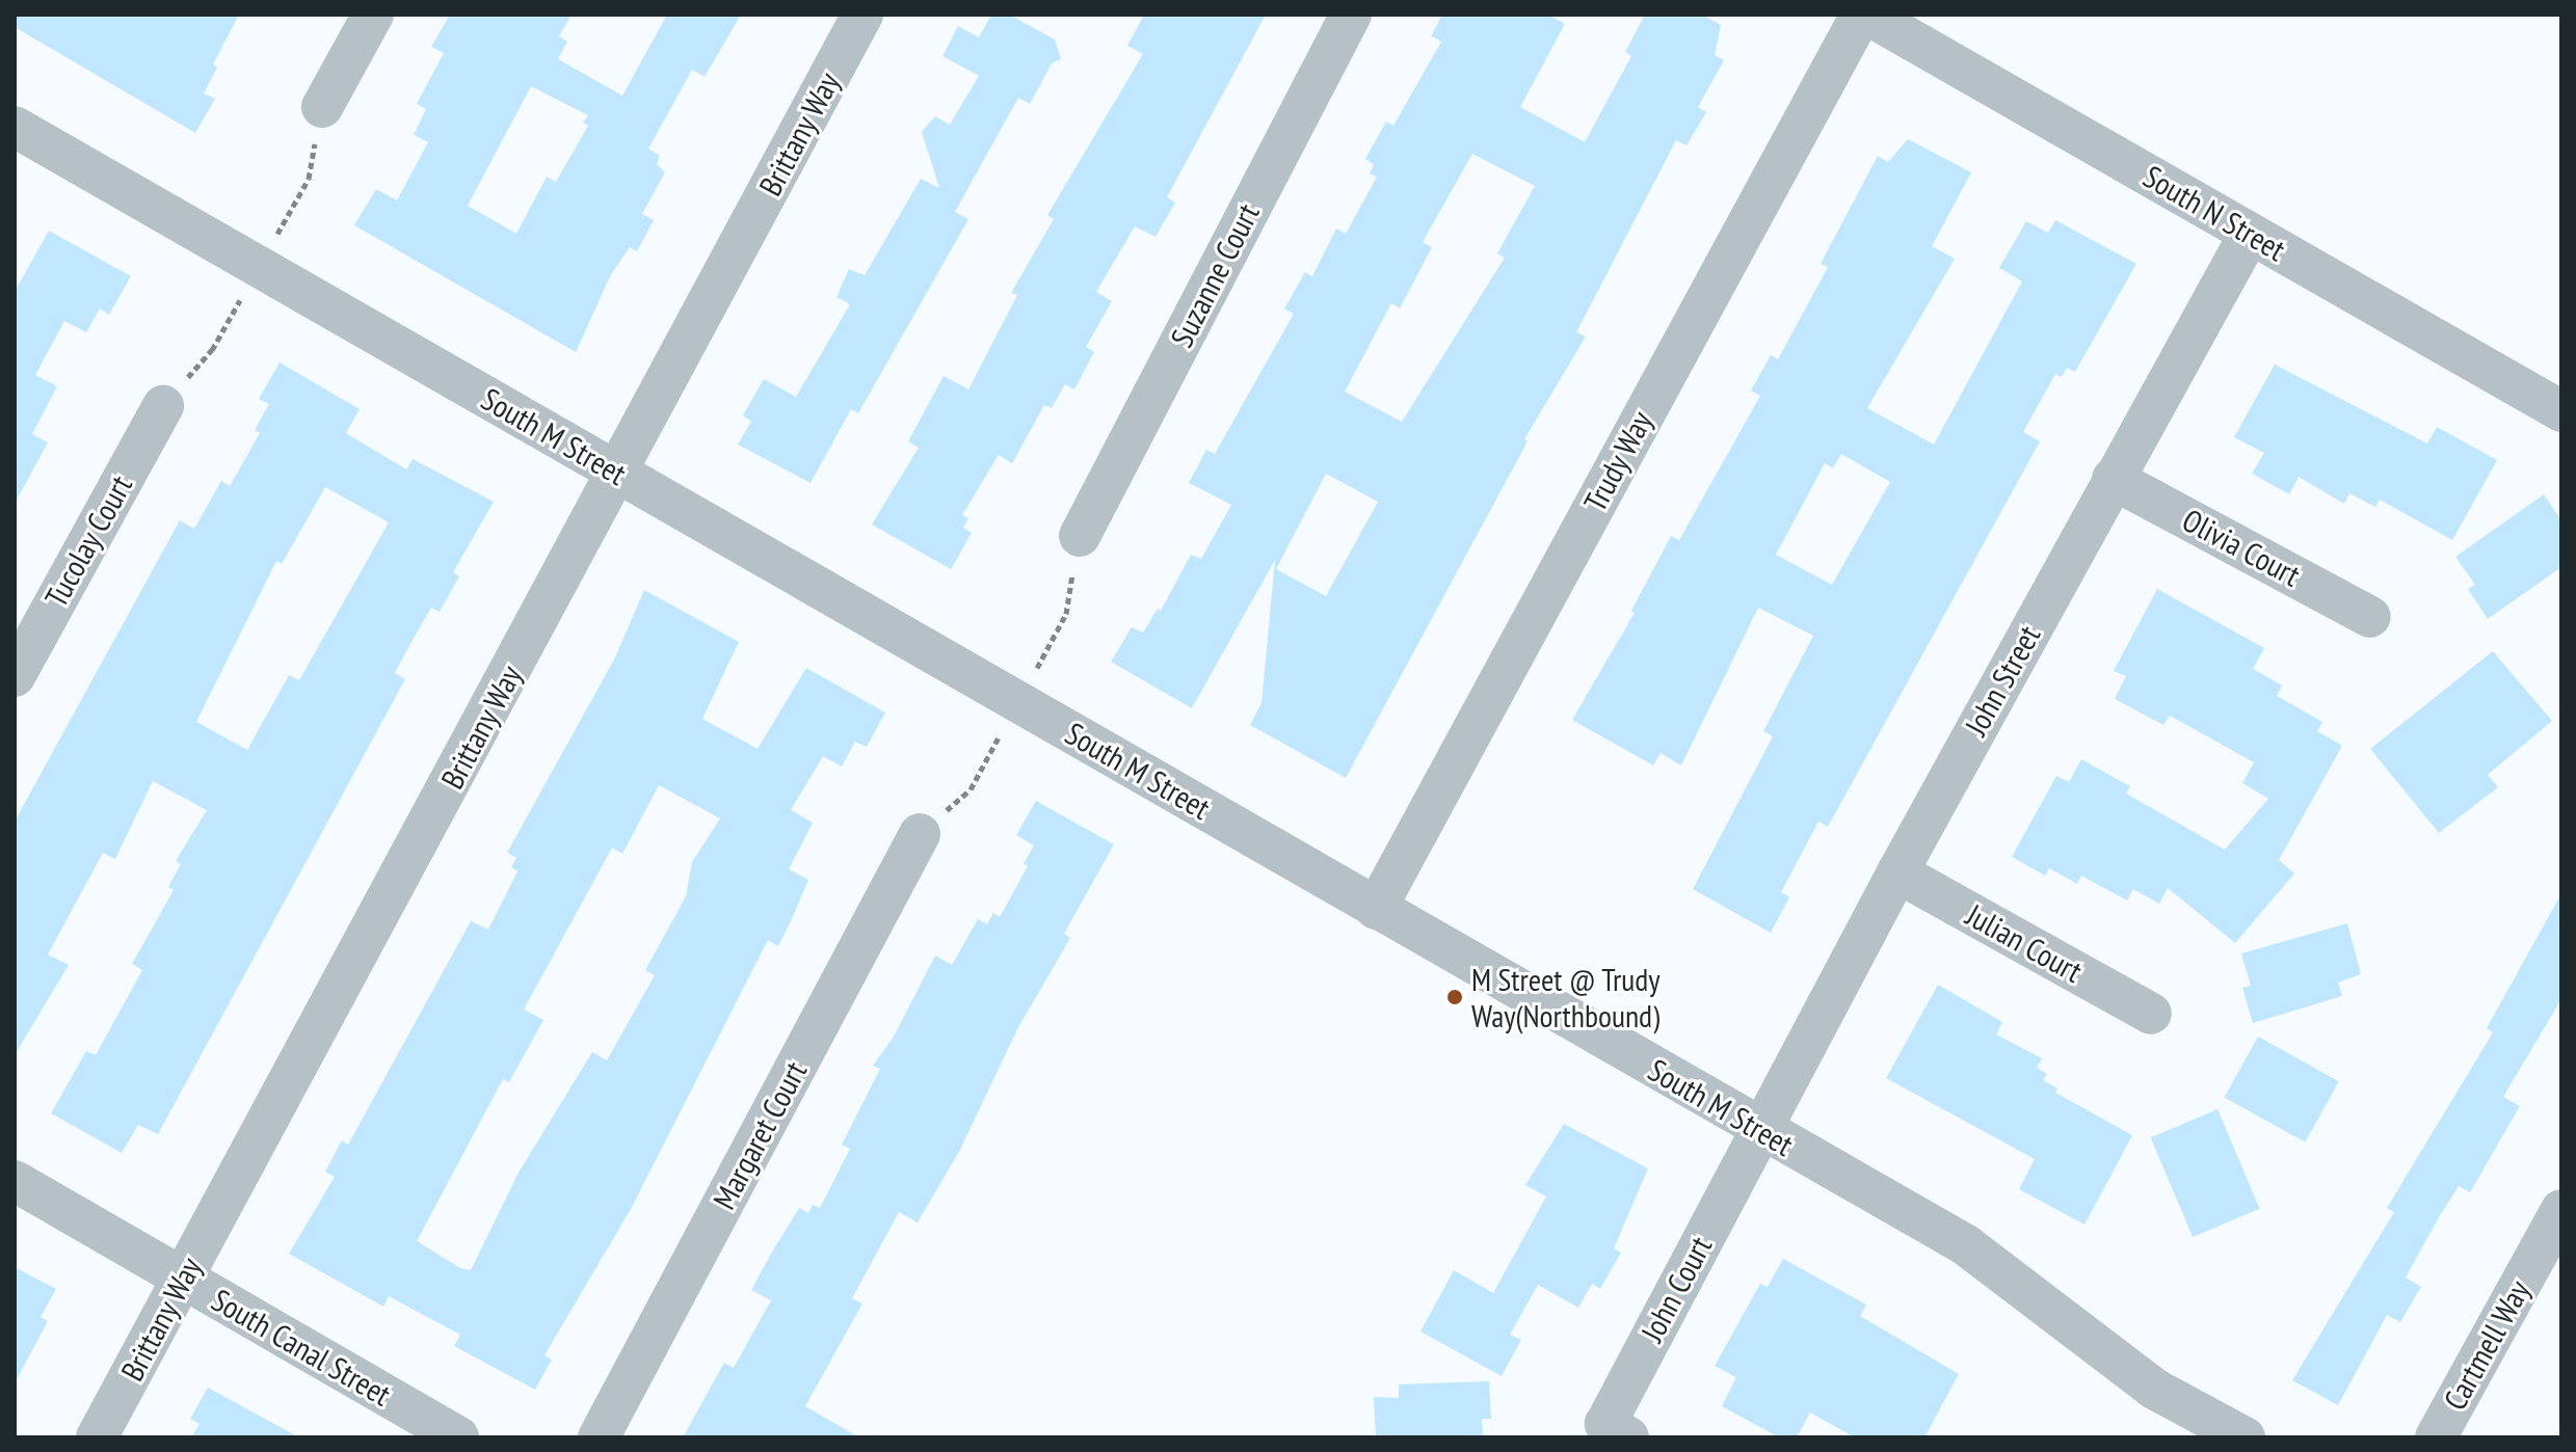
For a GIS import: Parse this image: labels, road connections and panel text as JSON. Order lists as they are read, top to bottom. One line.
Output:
{"streets":{"street":["Brittany Way","South N Street","Suzanne Court","South M Street","Trudy Way","Tucolay Court","Olivia Court","John Street","Julian Court","Margaret Court","John Court","Cartmell Way","South Canal Street"]},"crossings":[["Brittany Way","South M Street"],["Brittany Way","South Canal Street"],["South N Street","Trudy Way"],["South N Street","John Street"],["South M Street","Trudy Way"],["South M Street","John Street"],["South M Street","John Court"],["Olivia Court","John Street"],["John Street","Julian Court"],["John Street","John Court"]],"places":["M Street @ Trudy Way(Northbound)"]}
